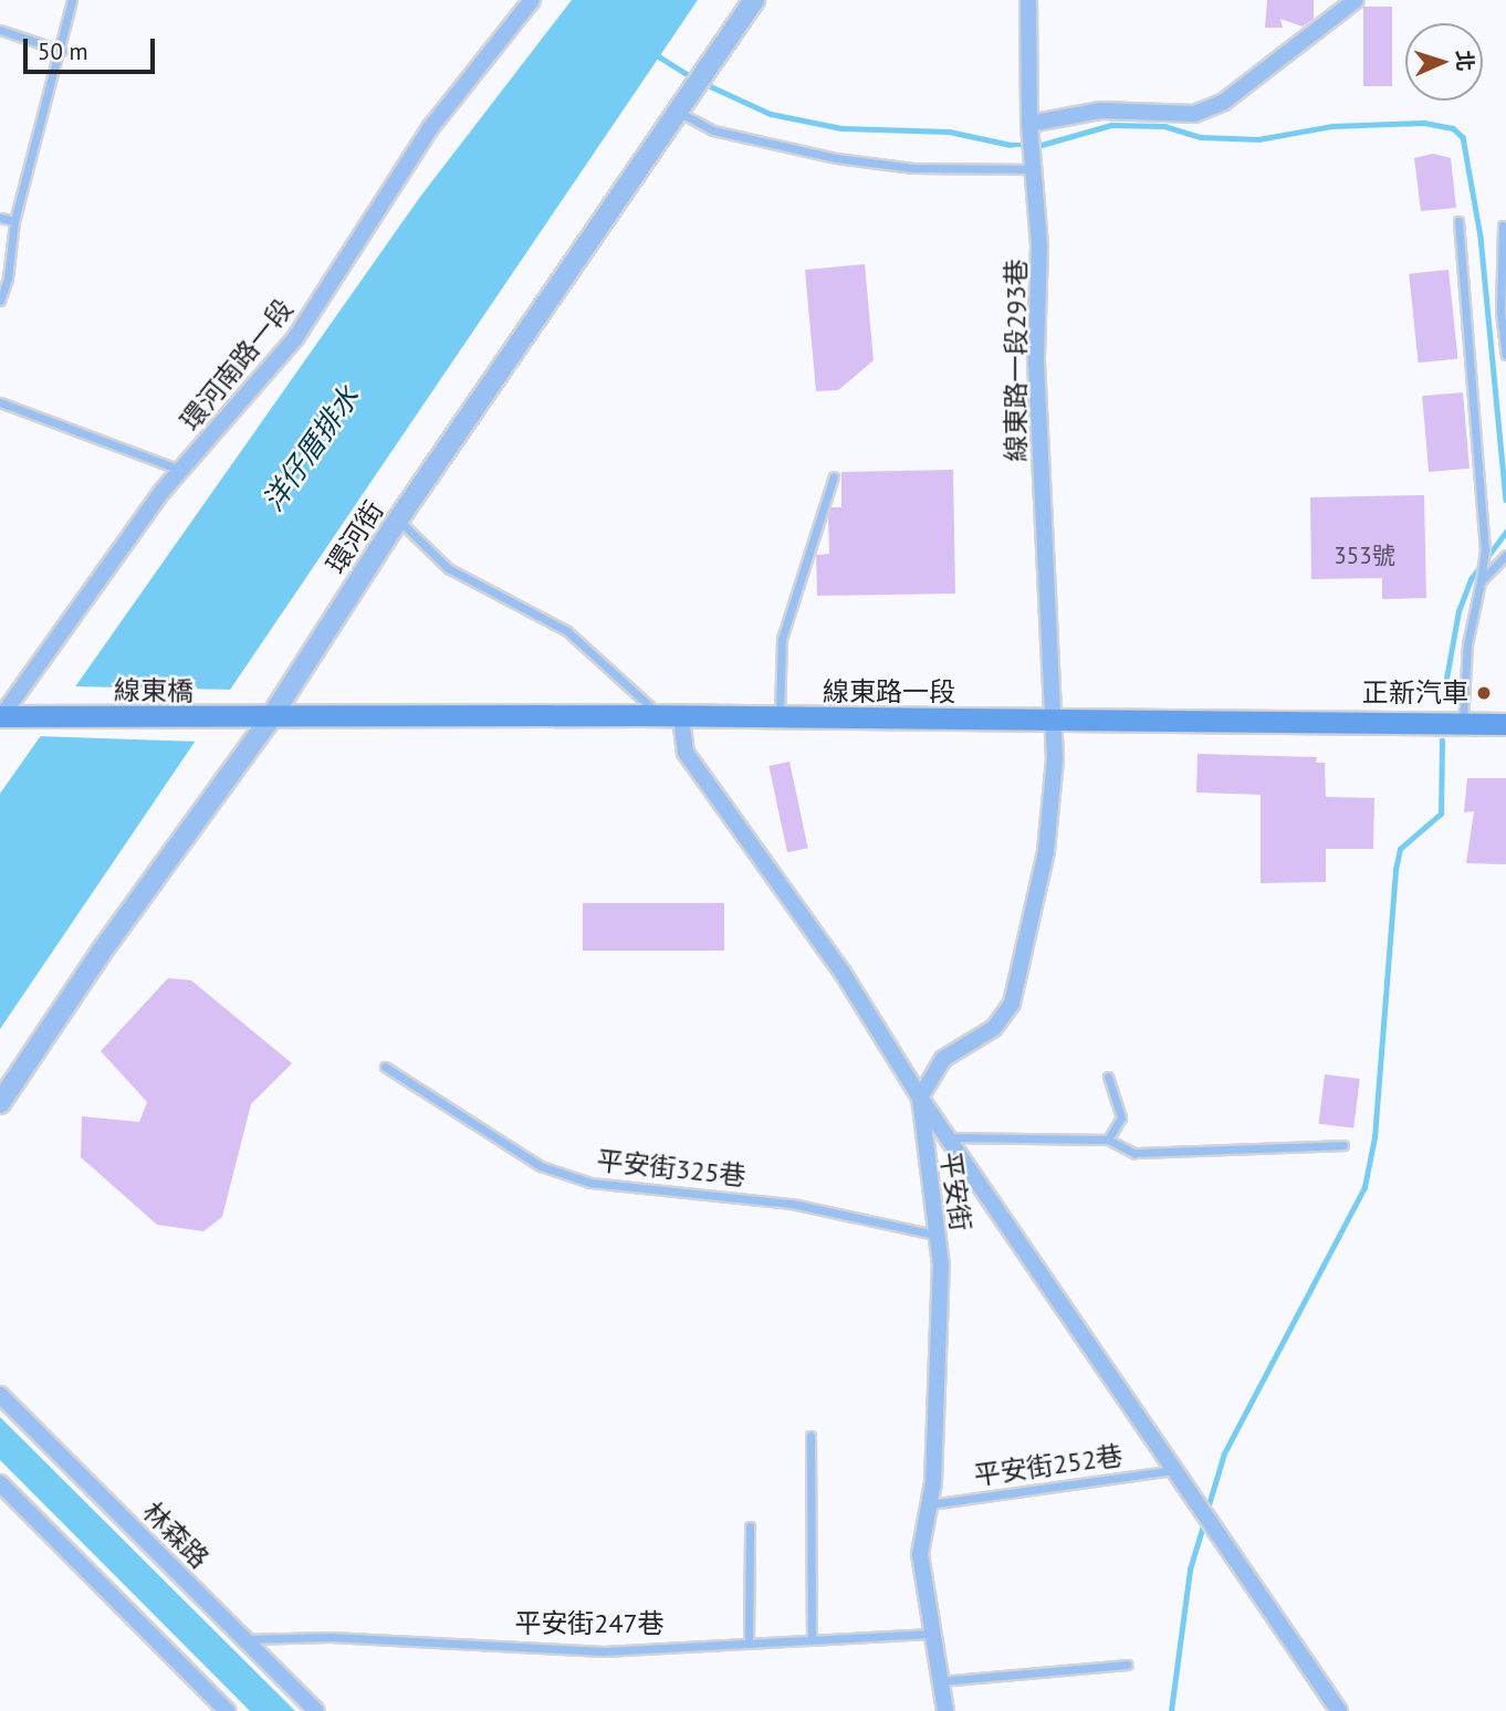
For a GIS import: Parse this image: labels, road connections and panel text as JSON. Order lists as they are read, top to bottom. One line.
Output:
{"streets":{"main road":["線東橋","線東路一段"],"street":["線東路一段293巷","環河南路一段","環河街","平安街","林森路"],"lane":["平安街325巷","平安街252巷","平安街247巷"]},"crossings":[["線東路一段293巷","線東路一段"],["環河南路一段","線東橋"],["環河街","線東橋"],["環河街","線東路一段"],["線東橋","線東路一段"],["平安街325巷","平安街"],["平安街","平安街252巷"],["平安街","平安街247巷"],["林森路","平安街247巷"]],"water":["洋仔厝排水"],"places":["正新汽車"],"house_numbers":["353號"],"scale_bar":"50 m","north":"right"}
